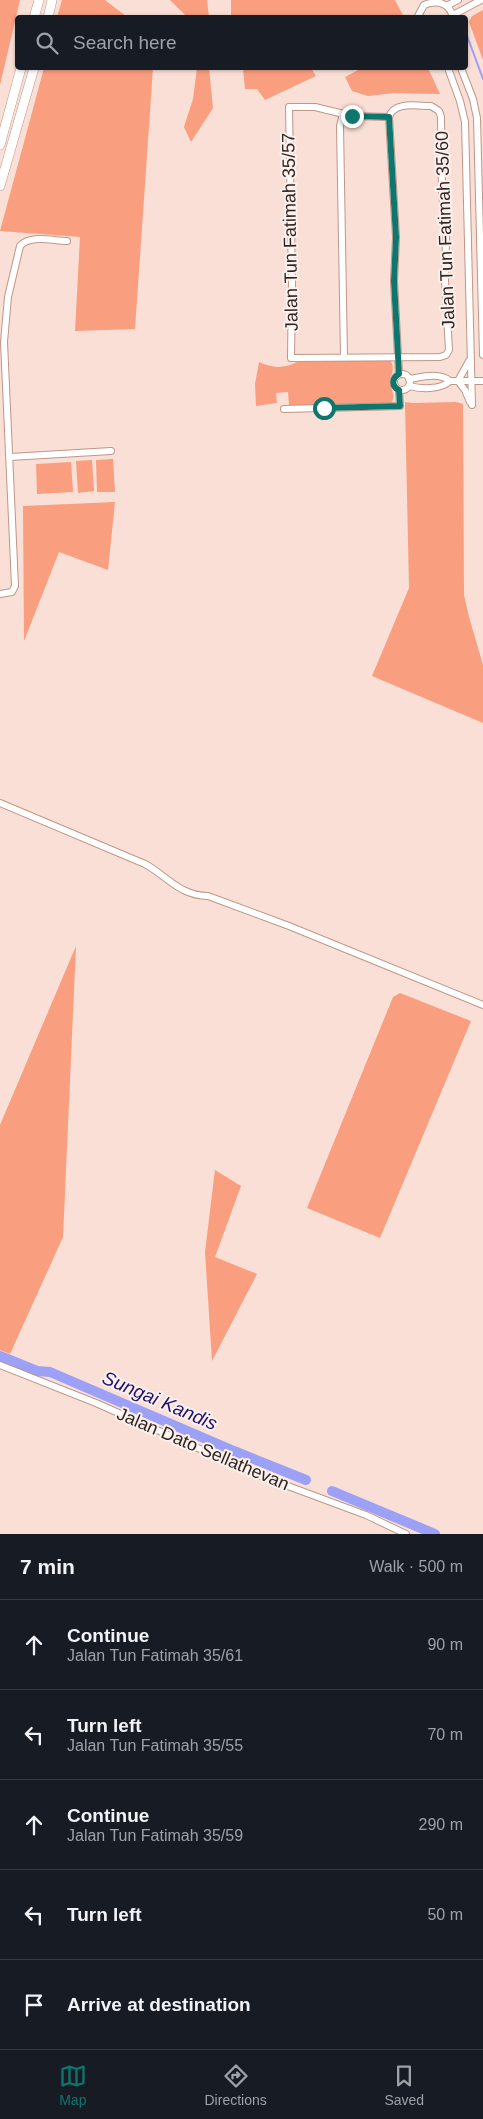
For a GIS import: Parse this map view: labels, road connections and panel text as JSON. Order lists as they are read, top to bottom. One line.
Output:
{"streets":{"street":["Jalan Tun Fatimah 35/60","Jalan Tun Fatimah 35/57","Jalan Dato Sellathevan"]},"water":["Sungai Kandis"],"page":{"search":"Search here","heading":["7 min","Walk · 500 m"],"list":[["Continue","Jalan Tun Fatimah 35/61","90 m"],["Turn left","Jalan Tun Fatimah 35/55","70 m"],["Continue","Jalan Tun Fatimah 35/59","290 m"],["Turn left","50 m"],"Arrive at destination"],"nav":["Map","Directions","Saved"]}}
